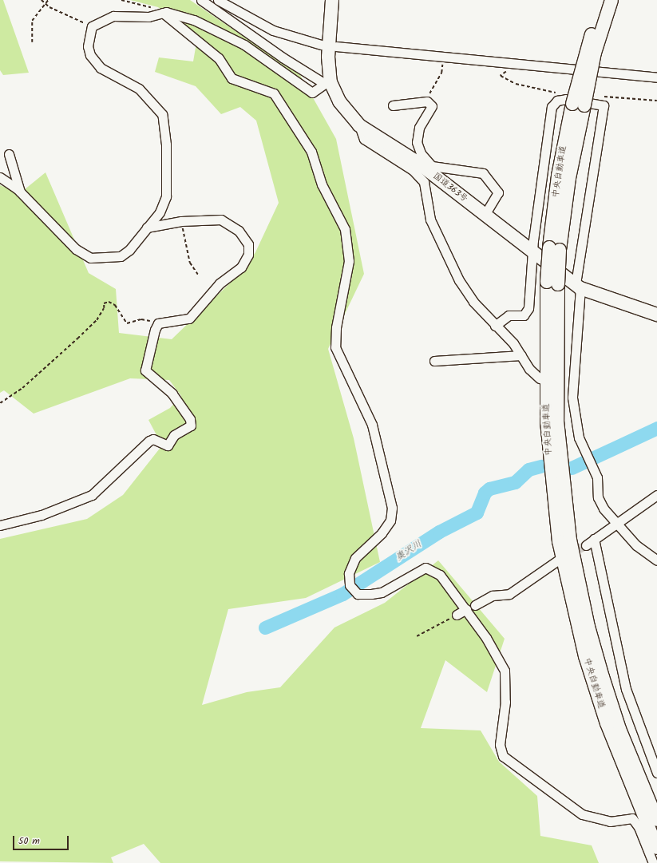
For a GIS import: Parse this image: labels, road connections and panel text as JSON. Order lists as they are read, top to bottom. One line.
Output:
{"streets":{"highway":["中央自動車道","国道363号"]},"water":["奥沢川"],"scale_bar":"50 m"}
